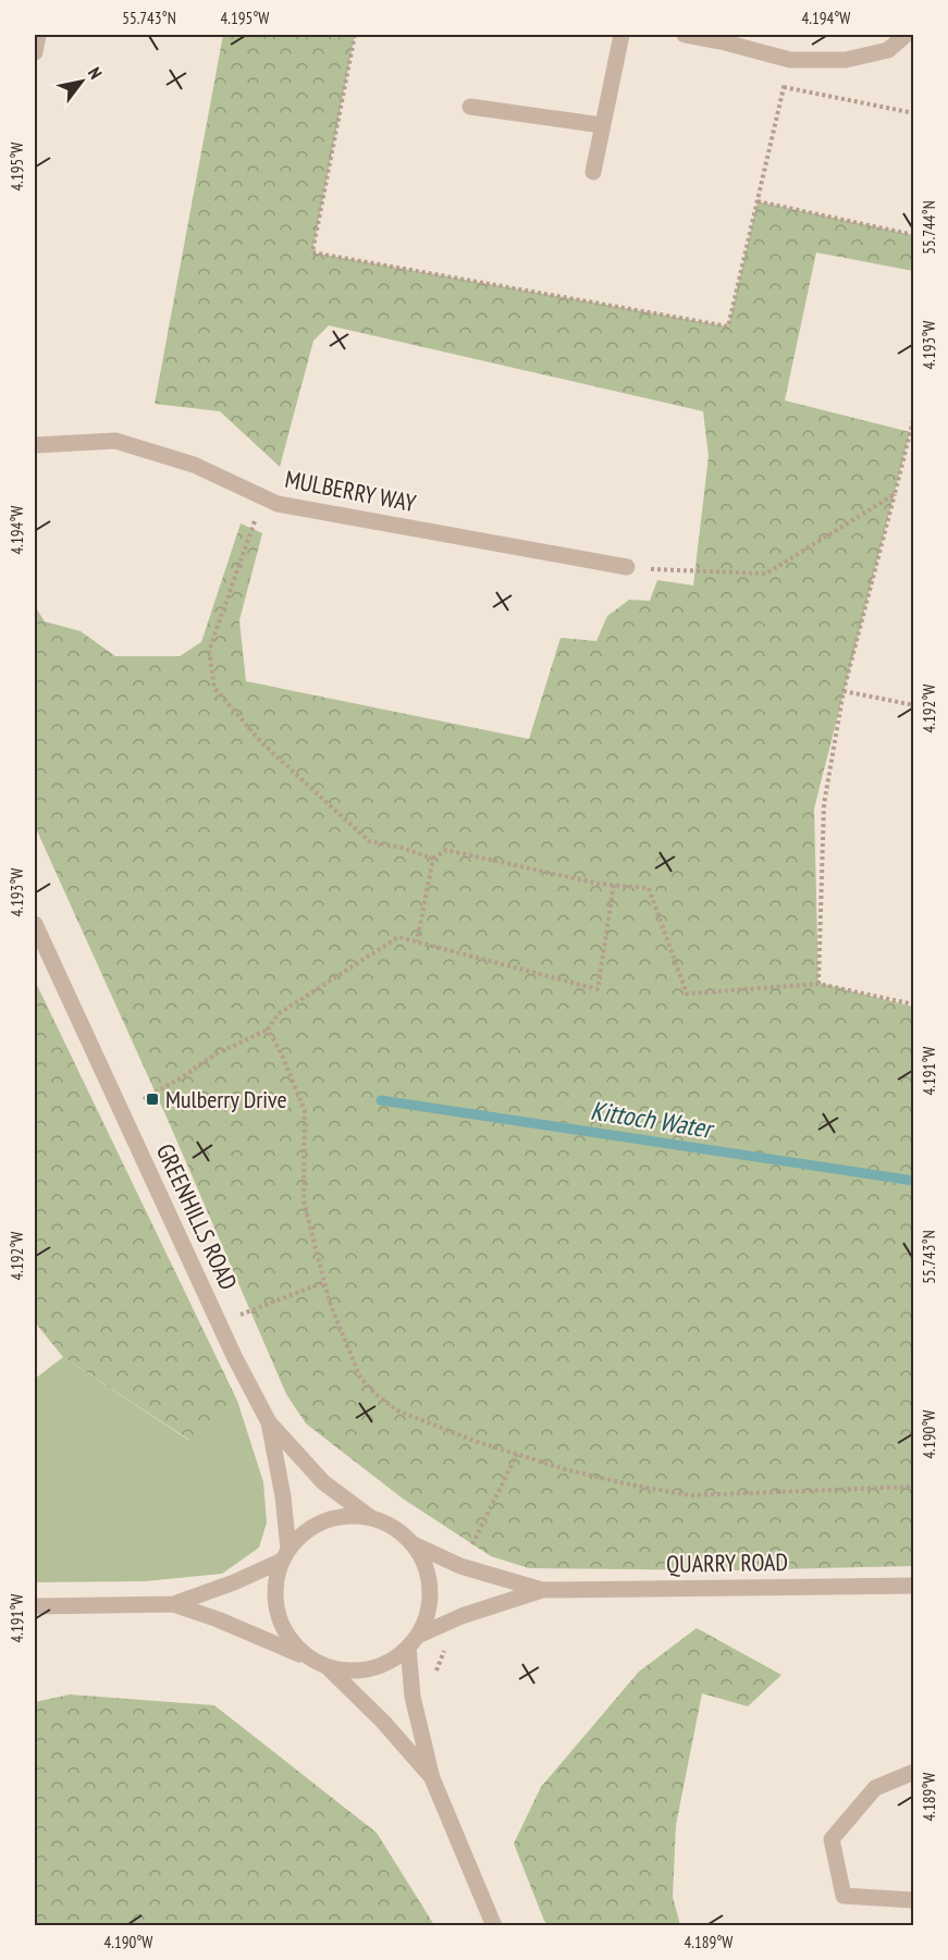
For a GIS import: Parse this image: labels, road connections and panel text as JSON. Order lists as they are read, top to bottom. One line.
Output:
{"streets":{"street":["MULBERRY WAY","GREENHILLS ROAD","QUARRY ROAD"]},"crossings":[["GREENHILLS ROAD","QUARRY ROAD"]],"water":["Kittoch Water"],"places":{"transit":["Mulberry Drive"]},"north":"top right","coordinates":["55.743°N","4.195°W","4.194°W","55.744°N","4.193°W","4.192°W","4.191°W","4.190°W","4.189°W"]}
